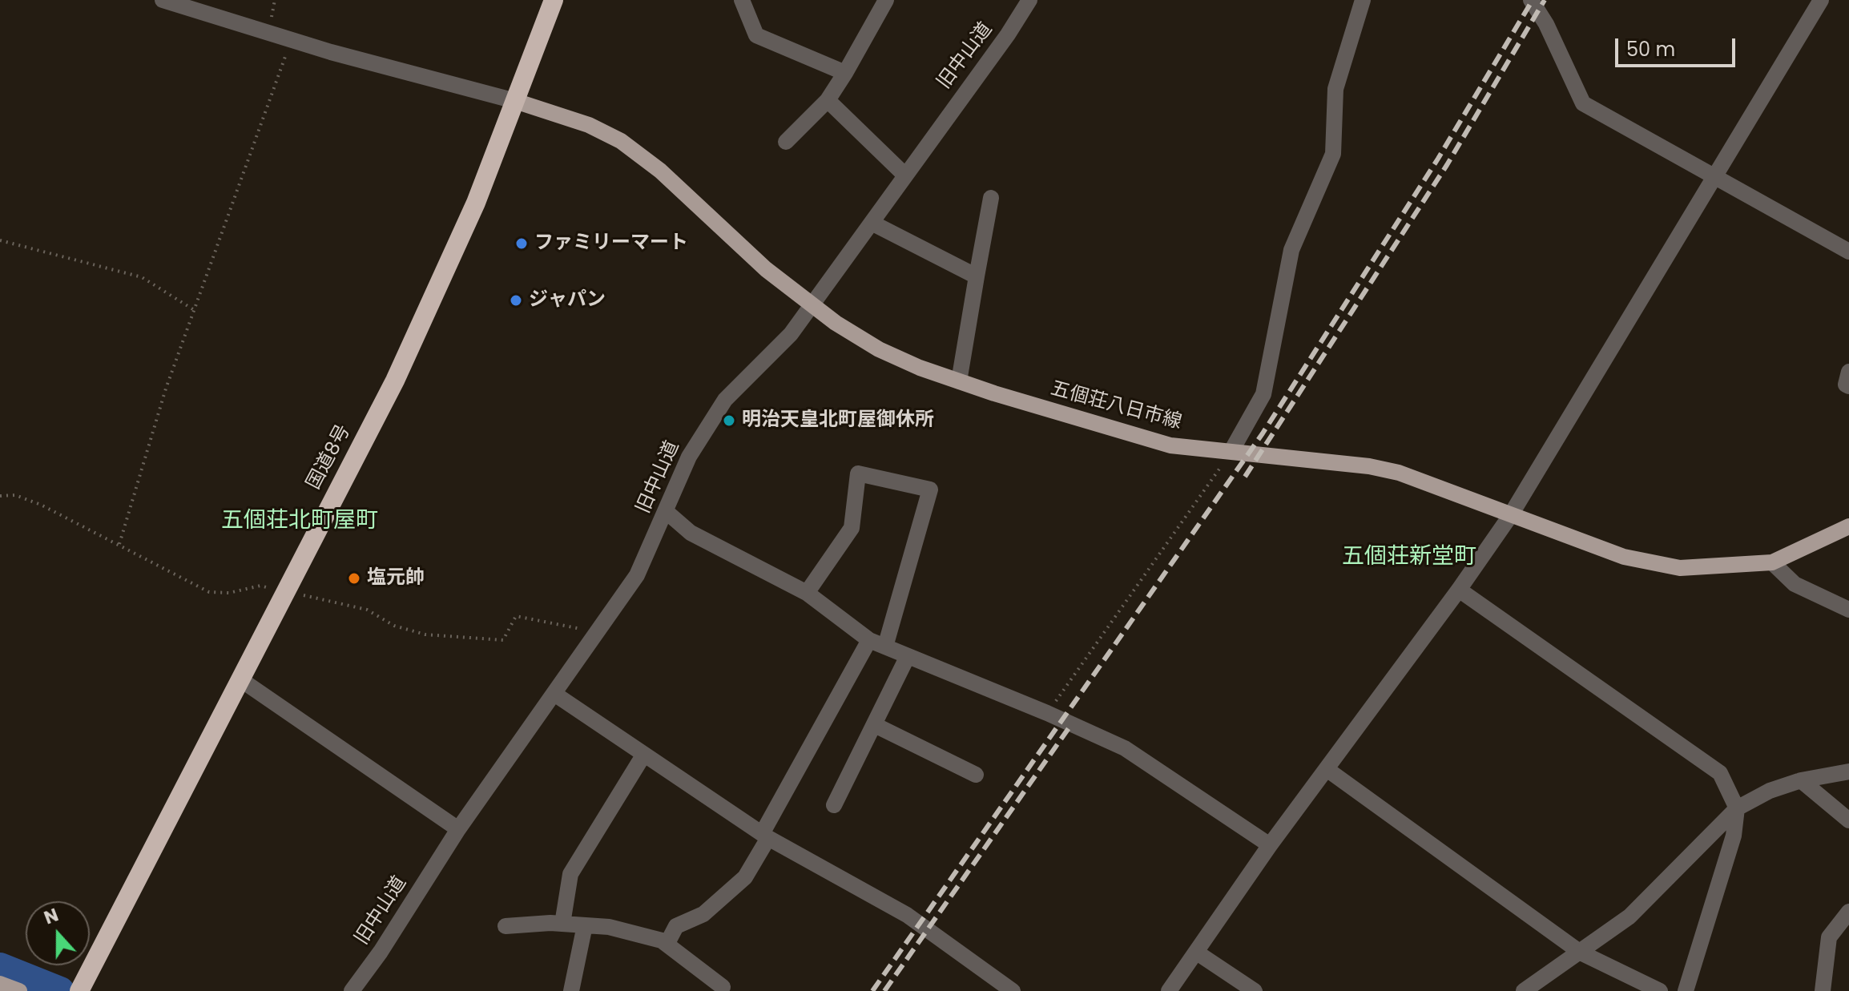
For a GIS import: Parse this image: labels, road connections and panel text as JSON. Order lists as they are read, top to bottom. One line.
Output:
{"streets":{"highway":["国道8号"],"main road":["五個荘八日市線"],"street":["旧中山道"]},"crossings":[["旧中山道","五個荘八日市線"],["五個荘八日市線","国道8号"]],"districts":["五個荘北町屋町","五個荘新堂町"],"places":["ファミリーマート","ジャパン","明治天皇北町屋御休所","塩元帥"],"scale_bar":"50 m","north":"top"}
